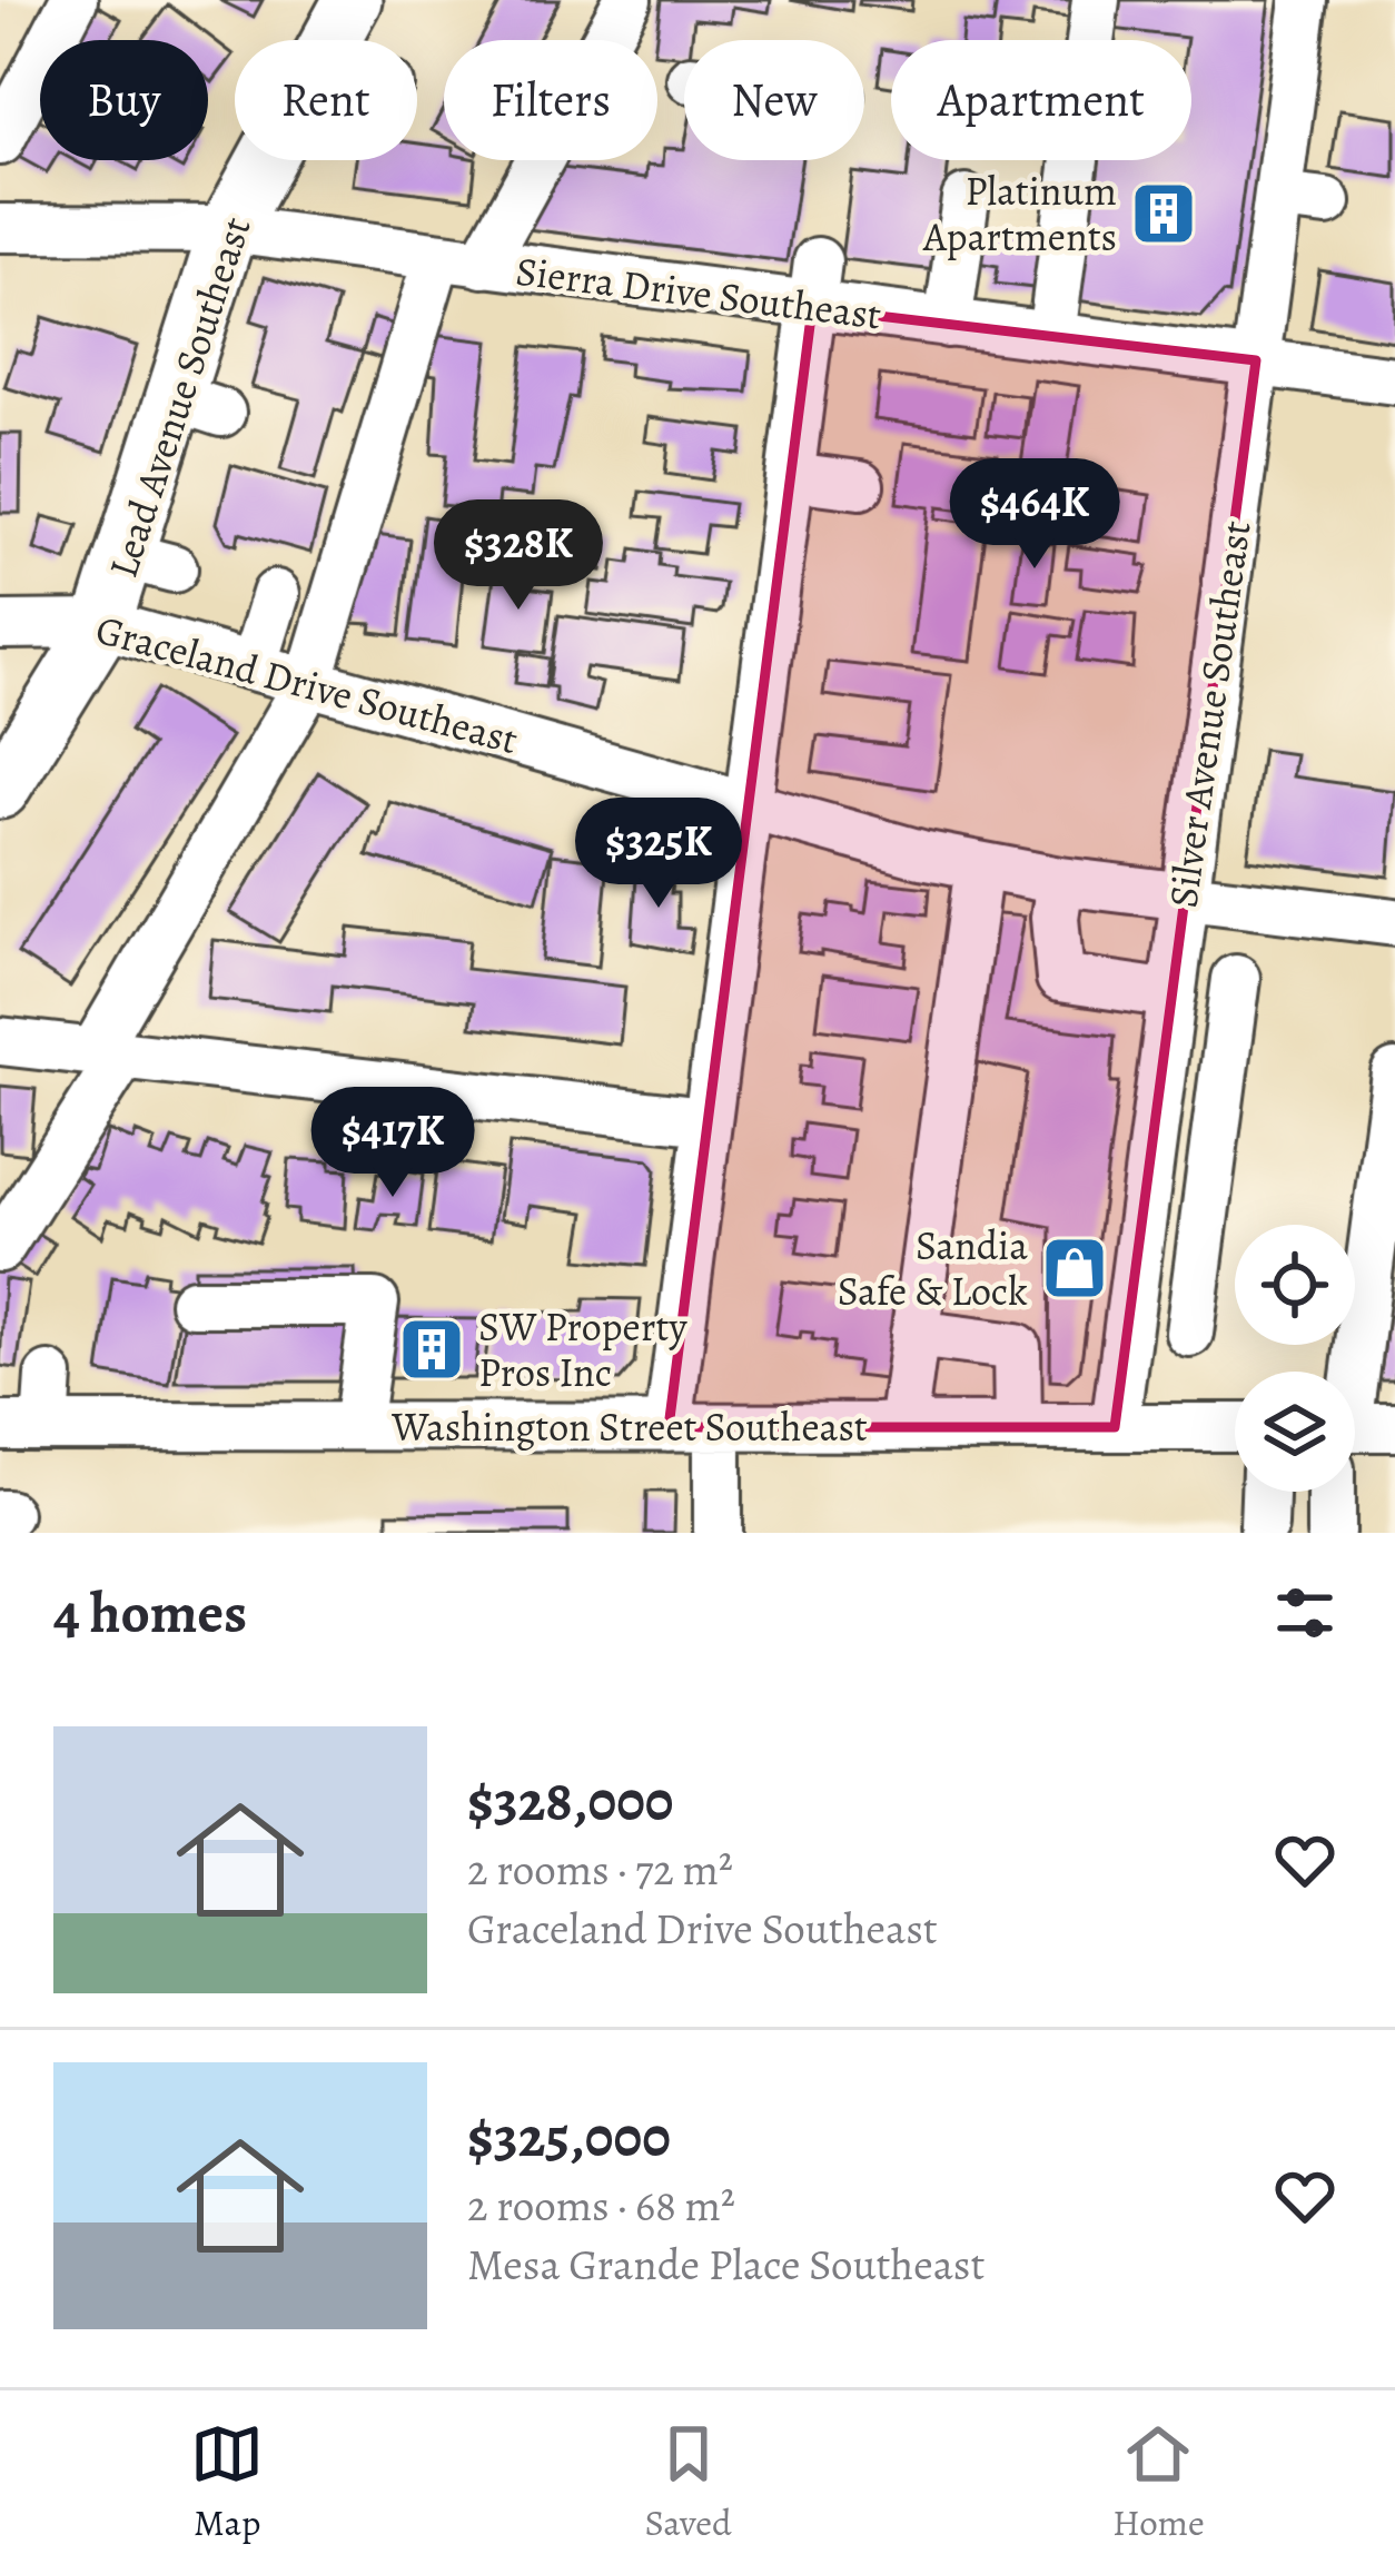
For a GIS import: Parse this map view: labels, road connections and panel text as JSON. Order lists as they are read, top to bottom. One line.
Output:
{"streets":{"main road":["Lead Avenue Southeast"],"street":["Sierra Drive Southeast","Graceland Drive Southeast","Silver Avenue Southeast","Washington Street Southeast"]},"crossings":[["Sierra Drive Southeast","Lead Avenue Southeast"],["Sierra Drive Southeast","Silver Avenue Southeast"],["Lead Avenue Southeast","Graceland Drive Southeast"],["Graceland Drive Southeast","Silver Avenue Southeast"],["Silver Avenue Southeast","Washington Street Southeast"]],"places":{"building":["Platinum Apartments","SW Property Pros Inc"],"shop":["Sandia Safe & Lock"]},"page":{"chip":["Buy","Rent","Filters","New","Apartment"],"price":["$464K","$328K","$325K","$417K"],"heading":"4 homes","list":[{"name":"$328,000","note":"2 rooms · 72 m² · Graceland Drive Southeast"},{"name":"$325,000","note":"2 rooms · 68 m² · Mesa Grande Place Southeast"}],"tabs":["Map","Saved","Home"]}}
